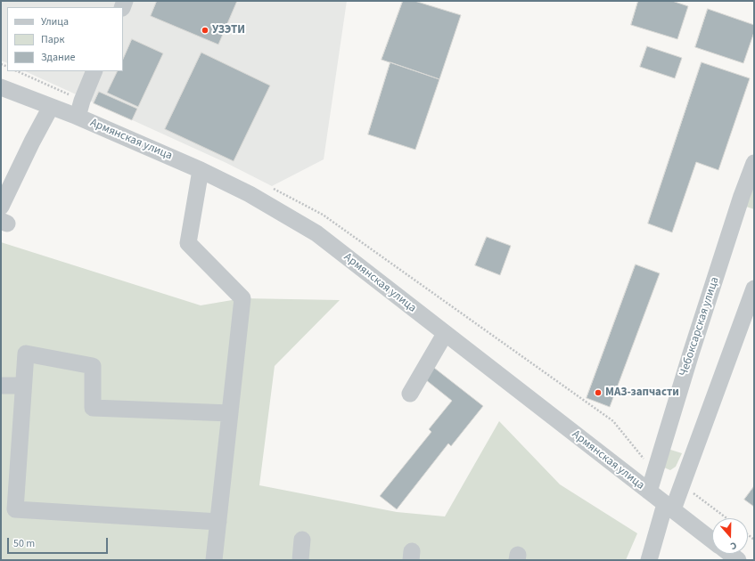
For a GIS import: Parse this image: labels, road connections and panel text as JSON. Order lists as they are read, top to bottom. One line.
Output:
{"streets":{"street":["Армянская улица","Чебоксарская улица"]},"crossings":[["Армянская улица","Чебоксарская улица"]],"places":["УЗЭТИ","МАЗ-запчасти"],"legend":["Улица","Парк","Здание"],"scale_bar":"50 m","north":"bottom"}
